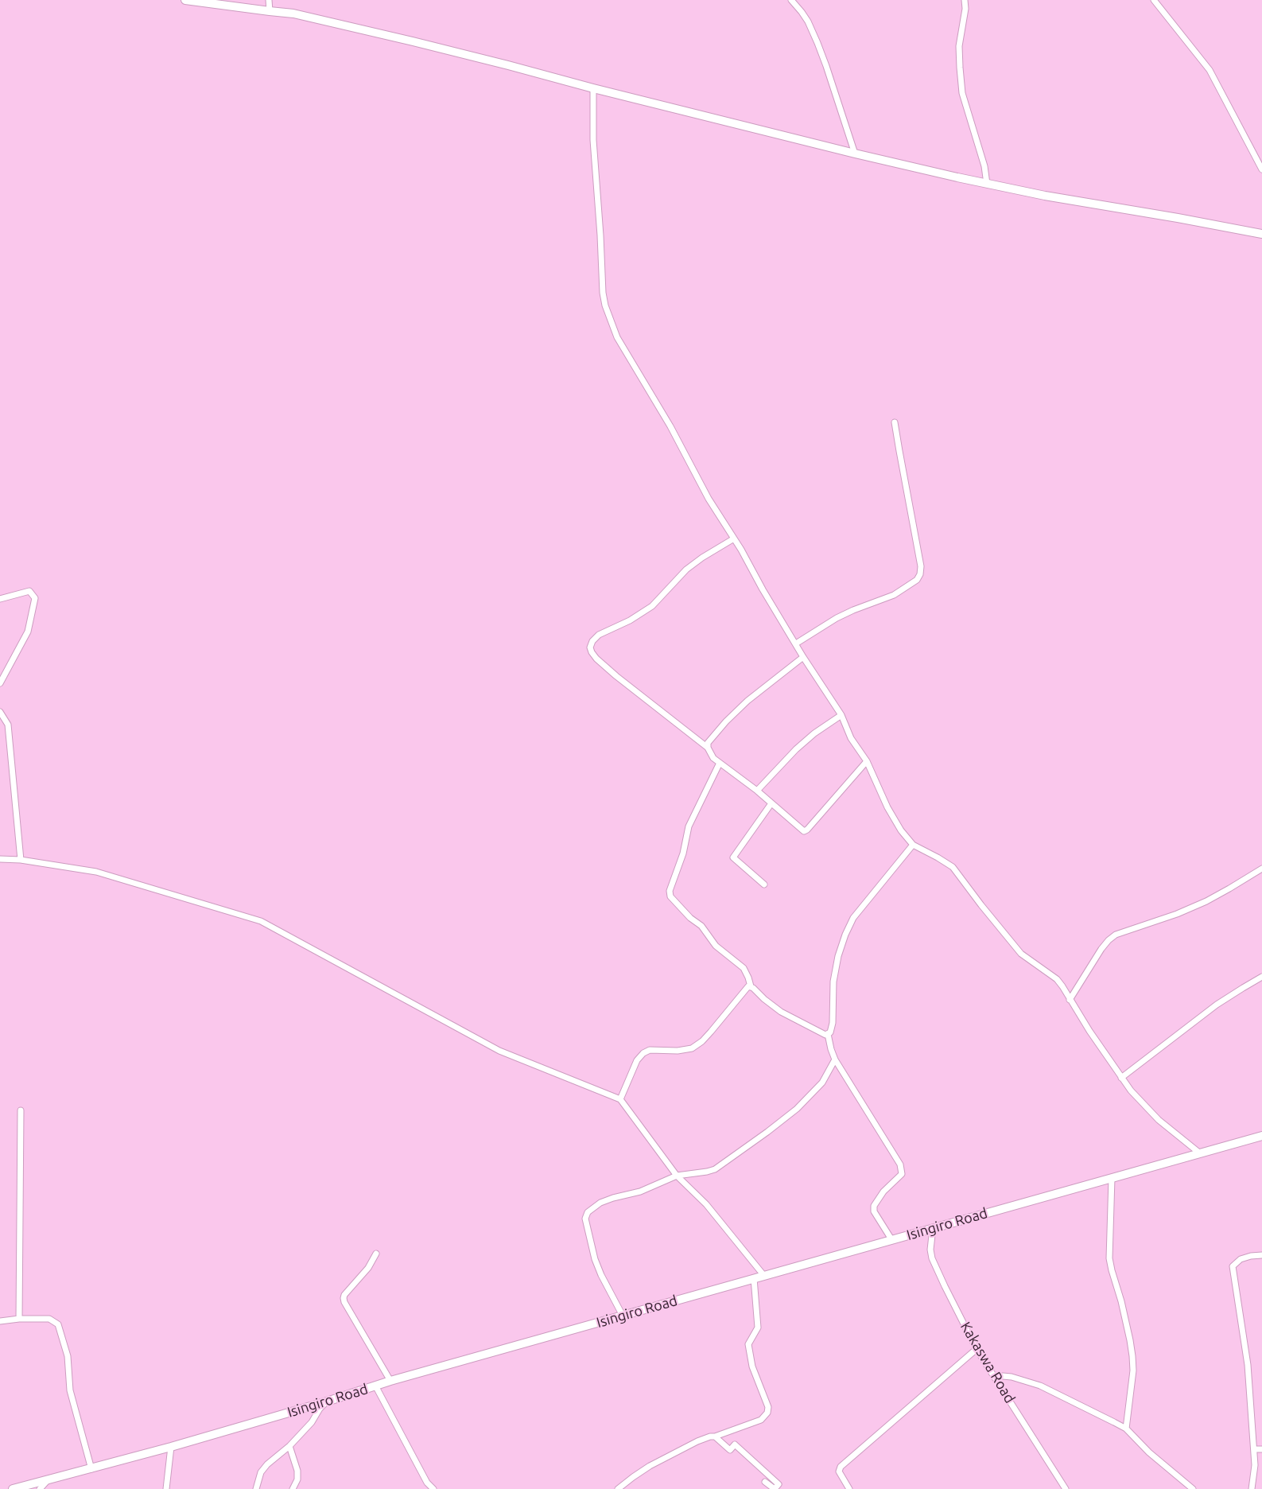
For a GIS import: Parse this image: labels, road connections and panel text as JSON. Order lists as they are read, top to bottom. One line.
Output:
{"streets":{"main road":["Isingiro Road"],"street":["Kakaswa Road"]},"crossings":[["Isingiro Road","Kakaswa Road"]]}
